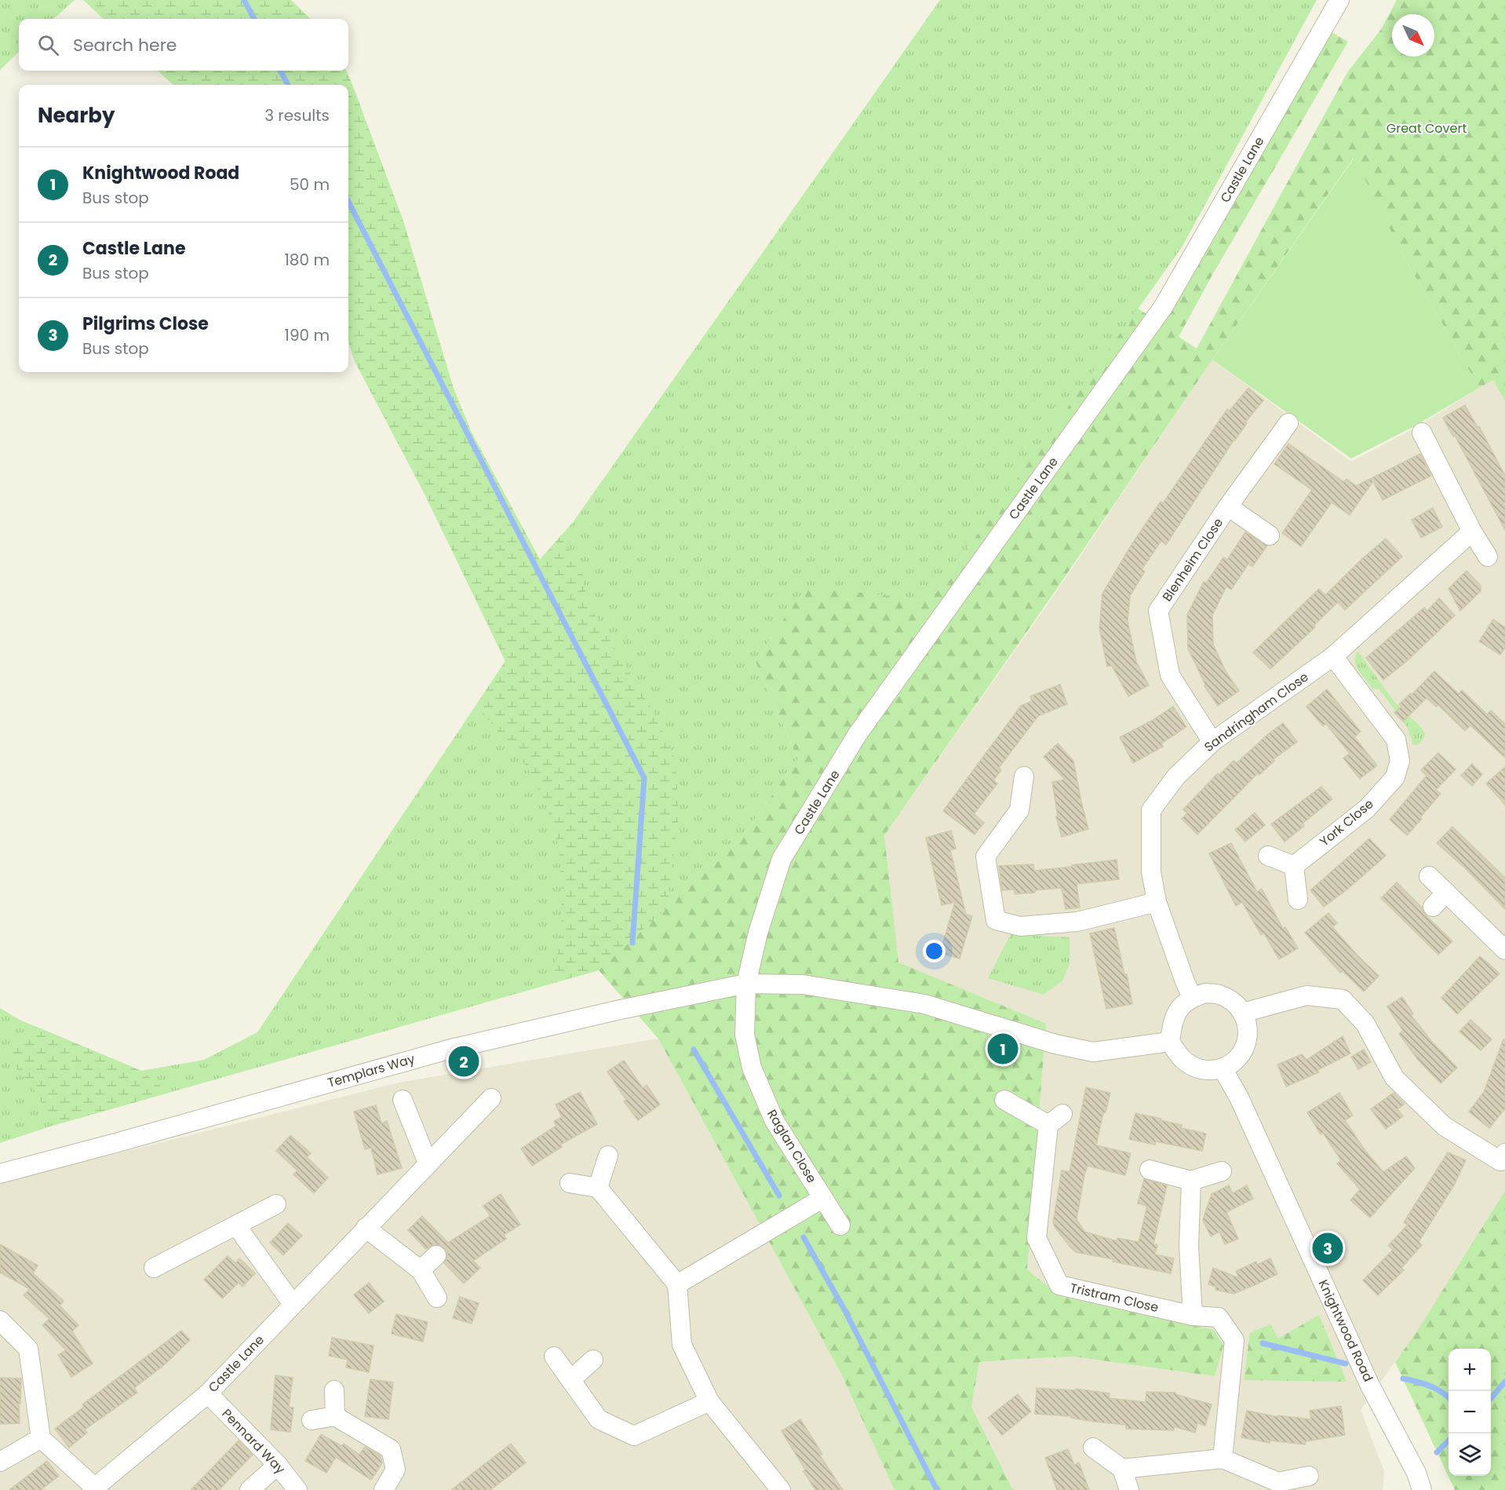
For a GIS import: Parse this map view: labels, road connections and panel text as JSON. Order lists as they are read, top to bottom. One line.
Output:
{"streets":{"street":["Castle Lane","Blenheim Close","Sandringham Close","York Close","Templars Way","Raglan Close","Tristram Close","Knightwood Road","Pennard Way"]},"crossings":[["Castle Lane","Templars Way"],["Castle Lane","Raglan Close"],["Castle Lane","Pennard Way"],["Blenheim Close","Sandringham Close"],["Sandringham Close","York Close"],["Sandringham Close","Knightwood Road"],["Templars Way","Raglan Close"]],"parks":["Great Covert"],"north":"bottom right","page":{"search":"Search here","heading":["Nearby","3 results"],"list":[{"mark":"1","name":"Knightwood Road","note":"Bus stop","value":"50 m"},{"mark":"2","name":"Castle Lane","note":"Bus stop","value":"180 m"},{"mark":"3","name":"Pilgrims Close","note":"Bus stop","value":"190 m"}],"pins":["1","2","3"],"map_buttons":["+","−"]}}
